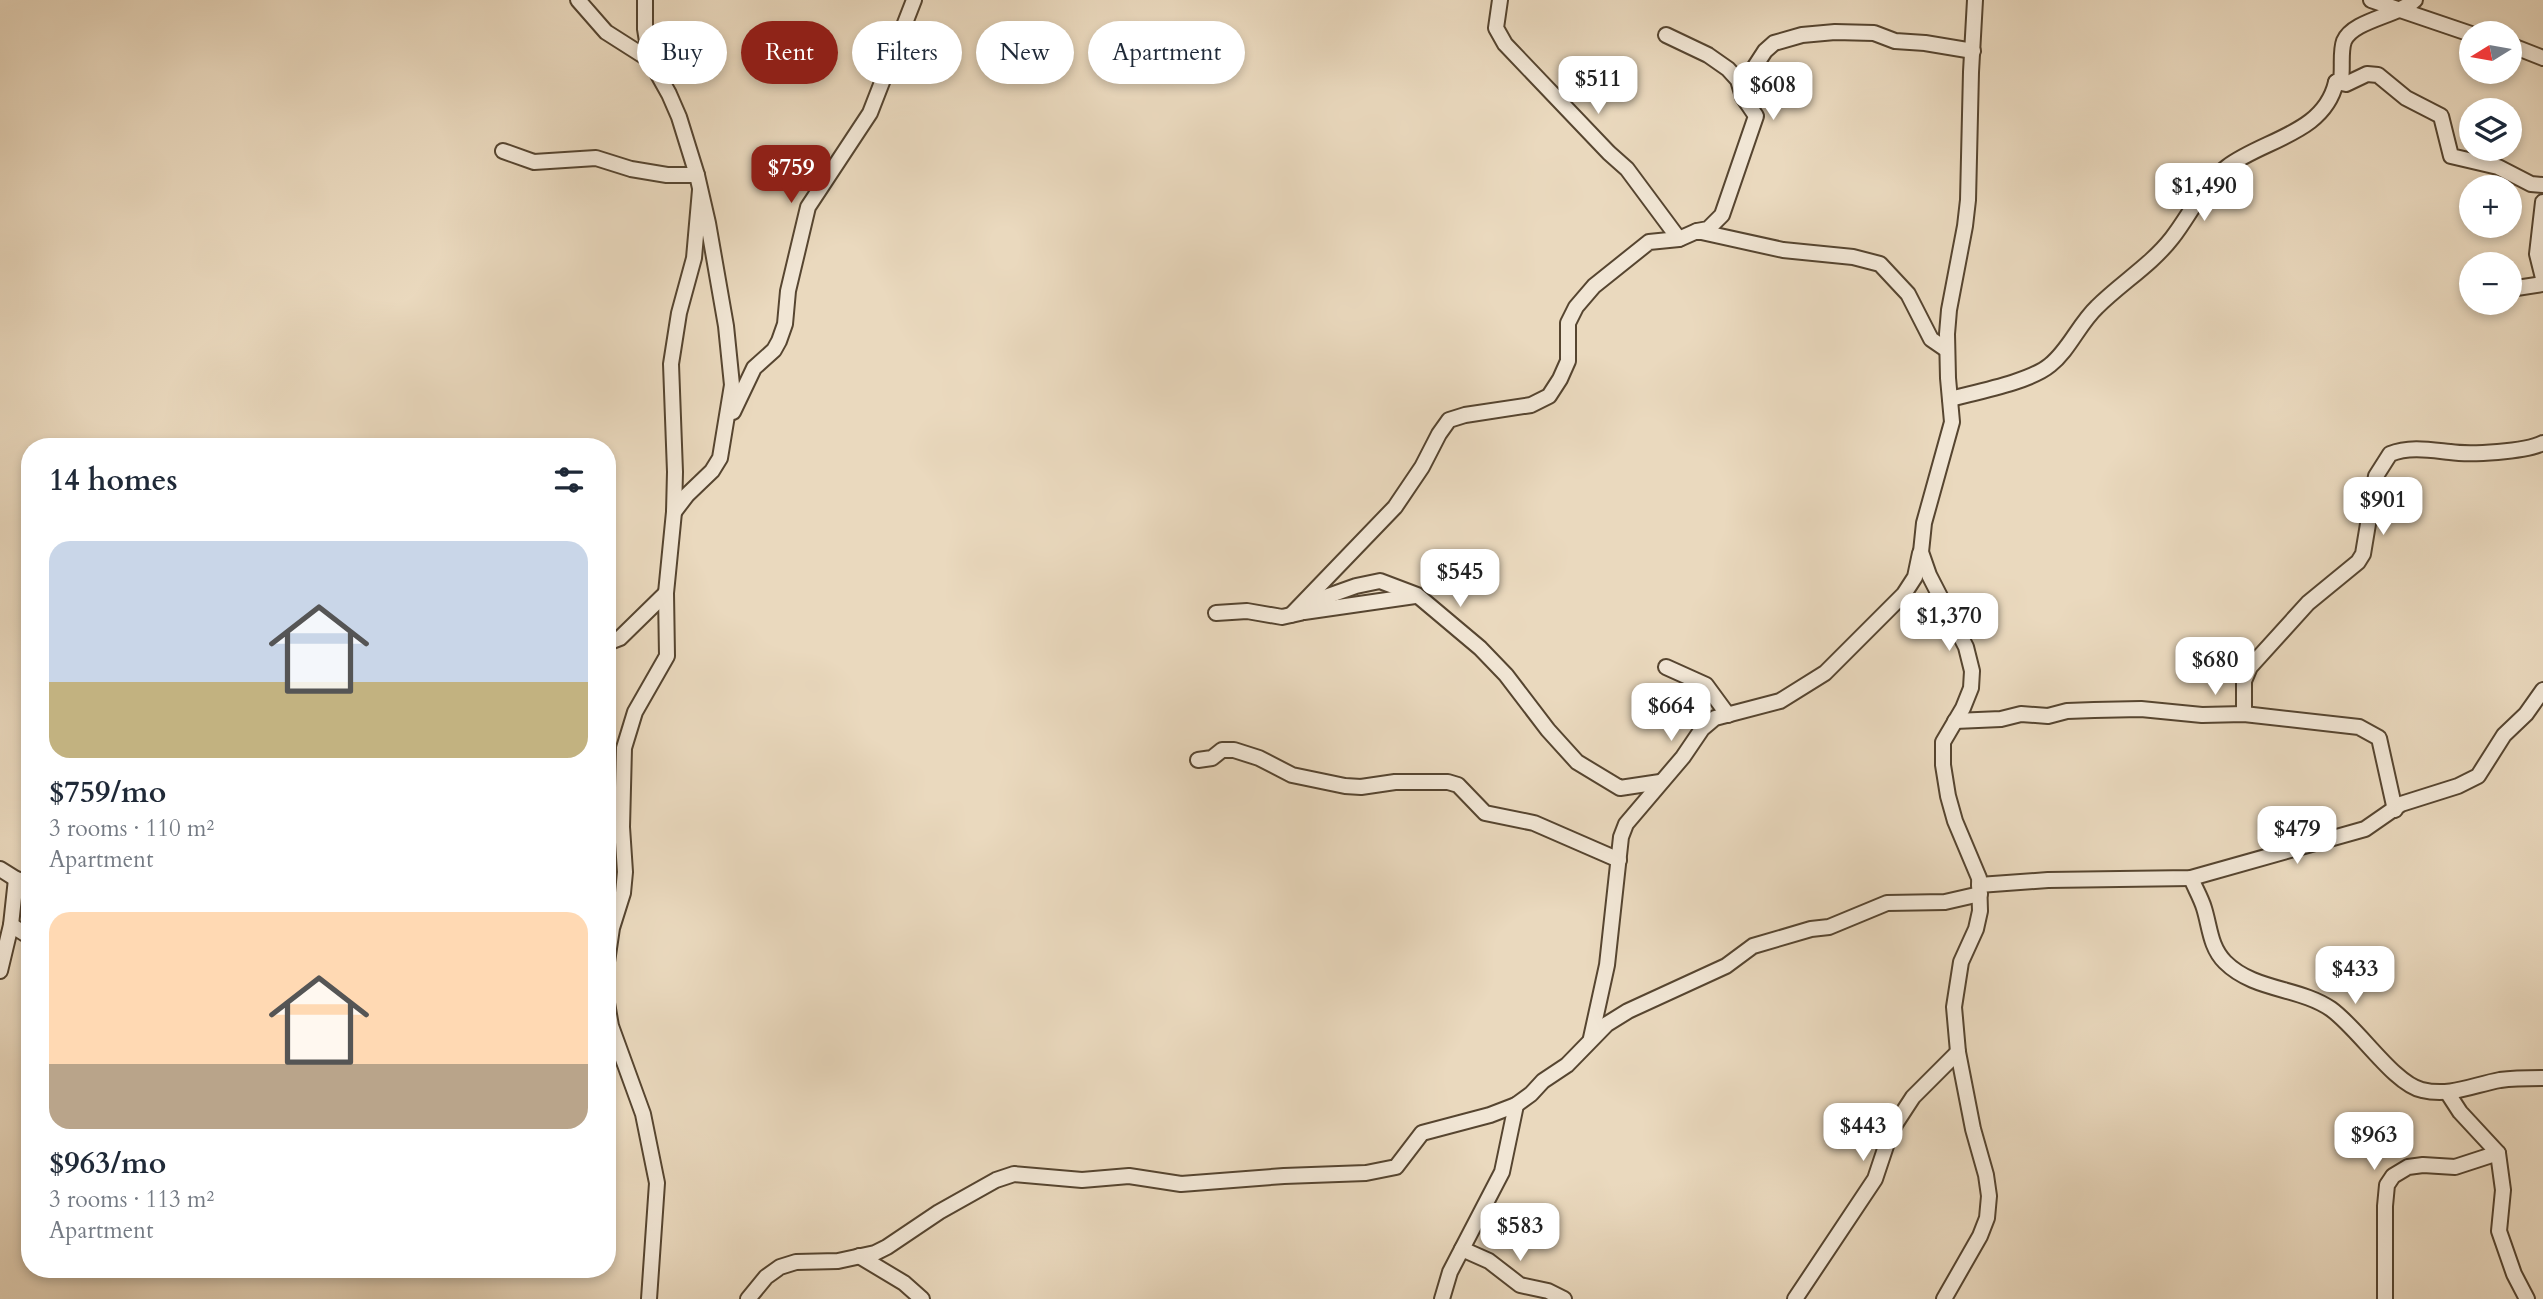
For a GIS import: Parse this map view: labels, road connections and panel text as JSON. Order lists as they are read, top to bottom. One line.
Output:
{"north":"left","page":{"map_buttons":["+","−"],"chip":["Buy","Rent","Filters","New","Apartment"],"price":["$511","$608","$759","$1,490","$901","$545","$1,370","$680","$664","$479","$433","$443","$963","$583"],"heading":"14 homes","list":[{"name":"$759/mo","note":"3 rooms · 110 m² · Apartment"},{"name":"$963/mo","note":"3 rooms · 113 m² · Apartment"}]}}
